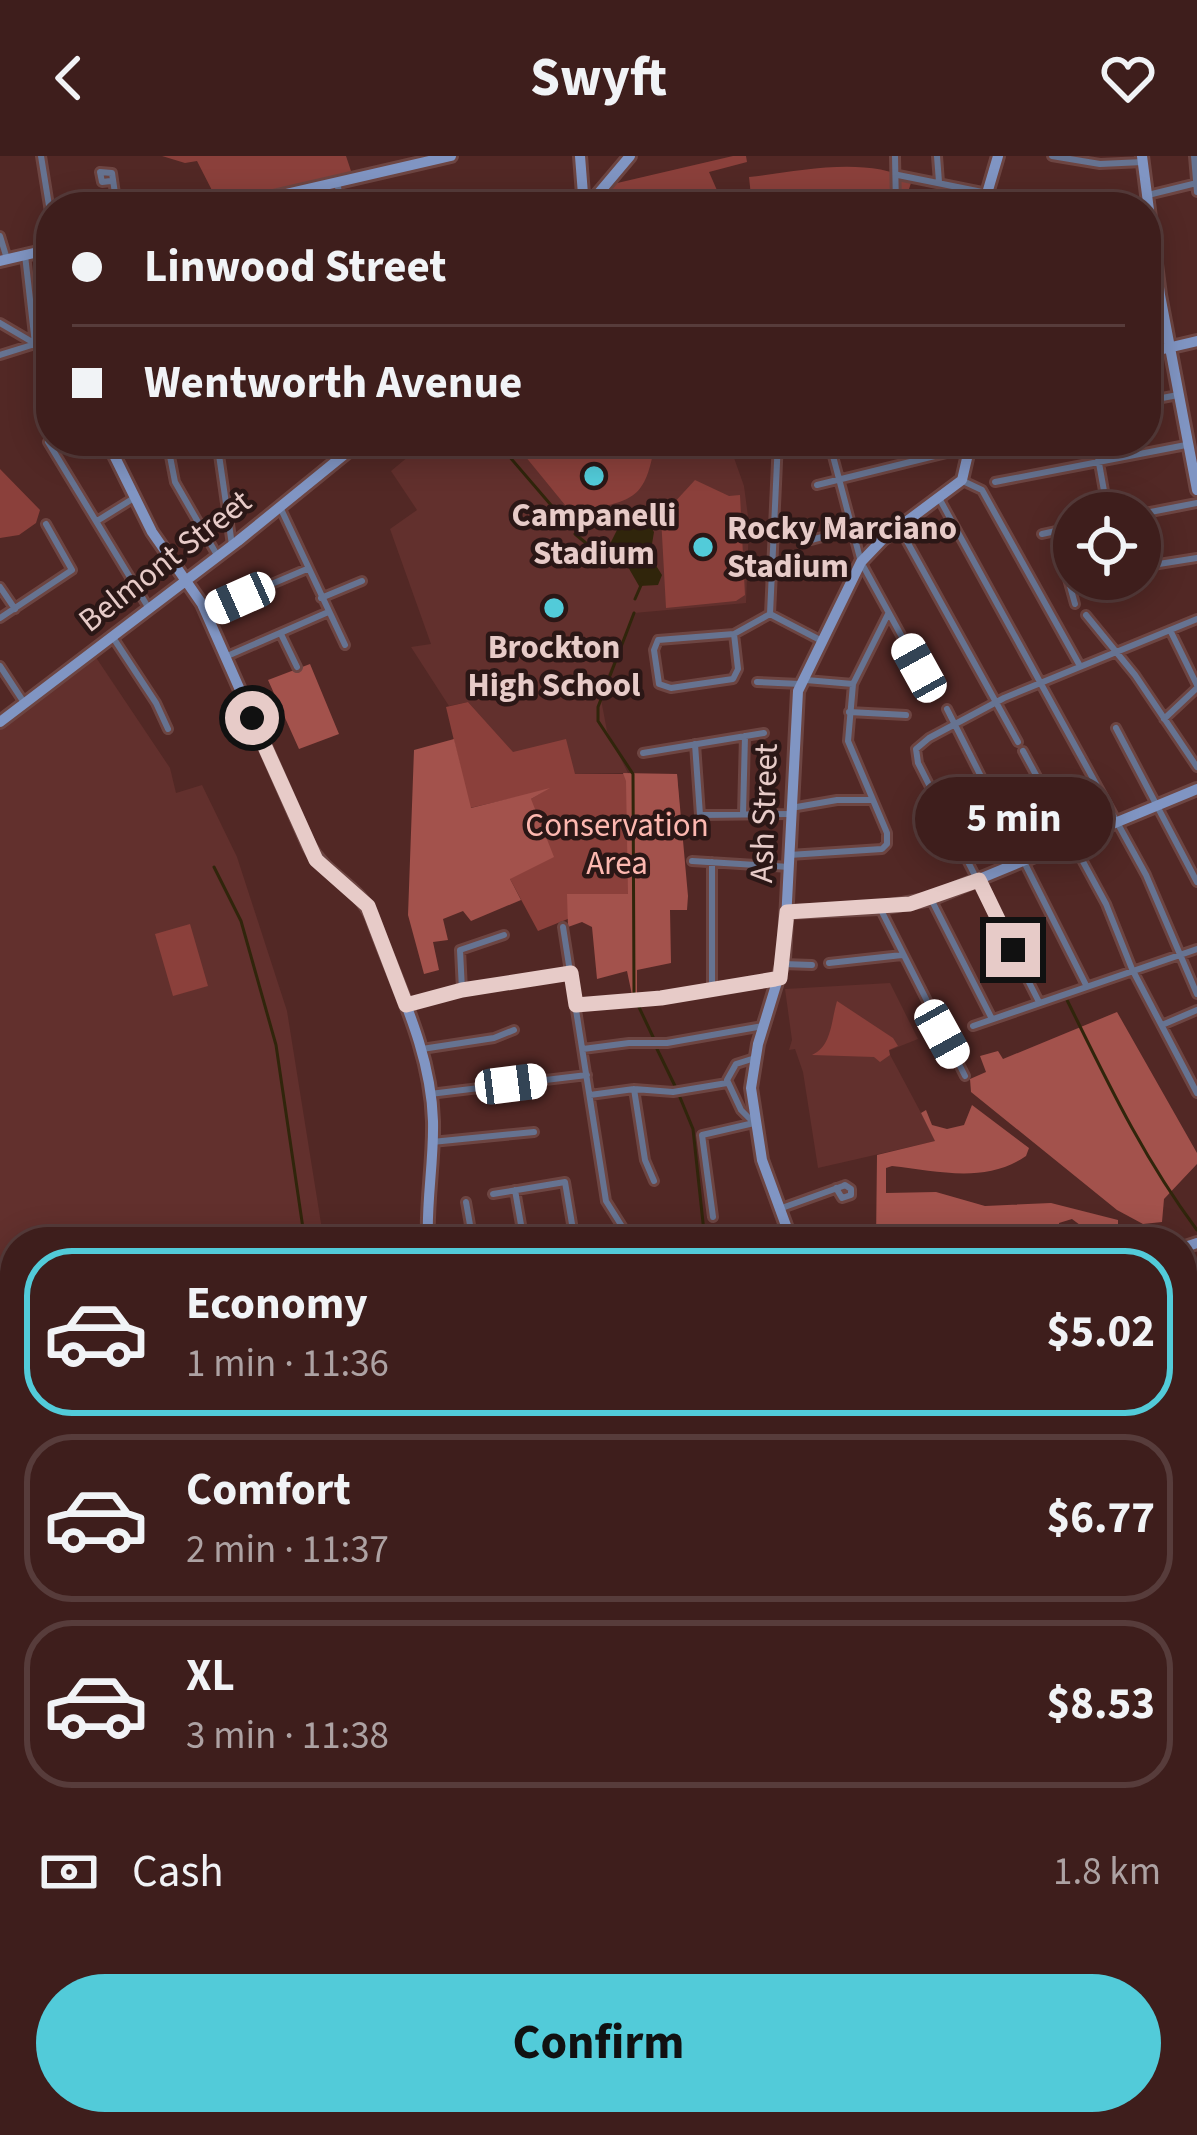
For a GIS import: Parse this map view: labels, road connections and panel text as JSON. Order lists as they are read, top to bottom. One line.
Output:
{"streets":{"street":["Belmont Street","Ash Street"]},"parks":["Conservation Area"],"places":["Campanelli Stadium","Rocky Marciano Stadium","Brockton High School"],"page":{"header":"Swyft","banner":["Linwood Street","Wentworth Avenue"],"bubble":"5 min","list":[{"name":"Economy","note":"1 min · 11:36","value":"$5.02"},{"name":"Comfort","note":"2 min · 11:37","value":"$6.77"},{"name":"XL","note":"3 min · 11:38","value":"$8.53"}],"pay":["Cash","1.8 km"],"buttons":"Confirm"}}
